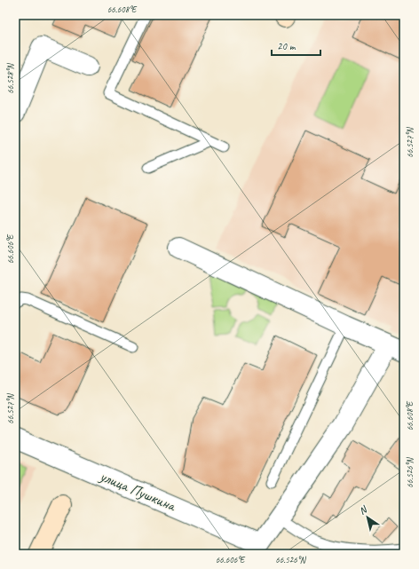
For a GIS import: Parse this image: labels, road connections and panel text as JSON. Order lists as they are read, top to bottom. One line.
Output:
{"streets":{"street":["улица Пушкина"]},"scale_bar":"20 m","north":"top left","coordinates":["66.608°E","66.528°N","66.527°N","66.606°E","66.526°N"]}
